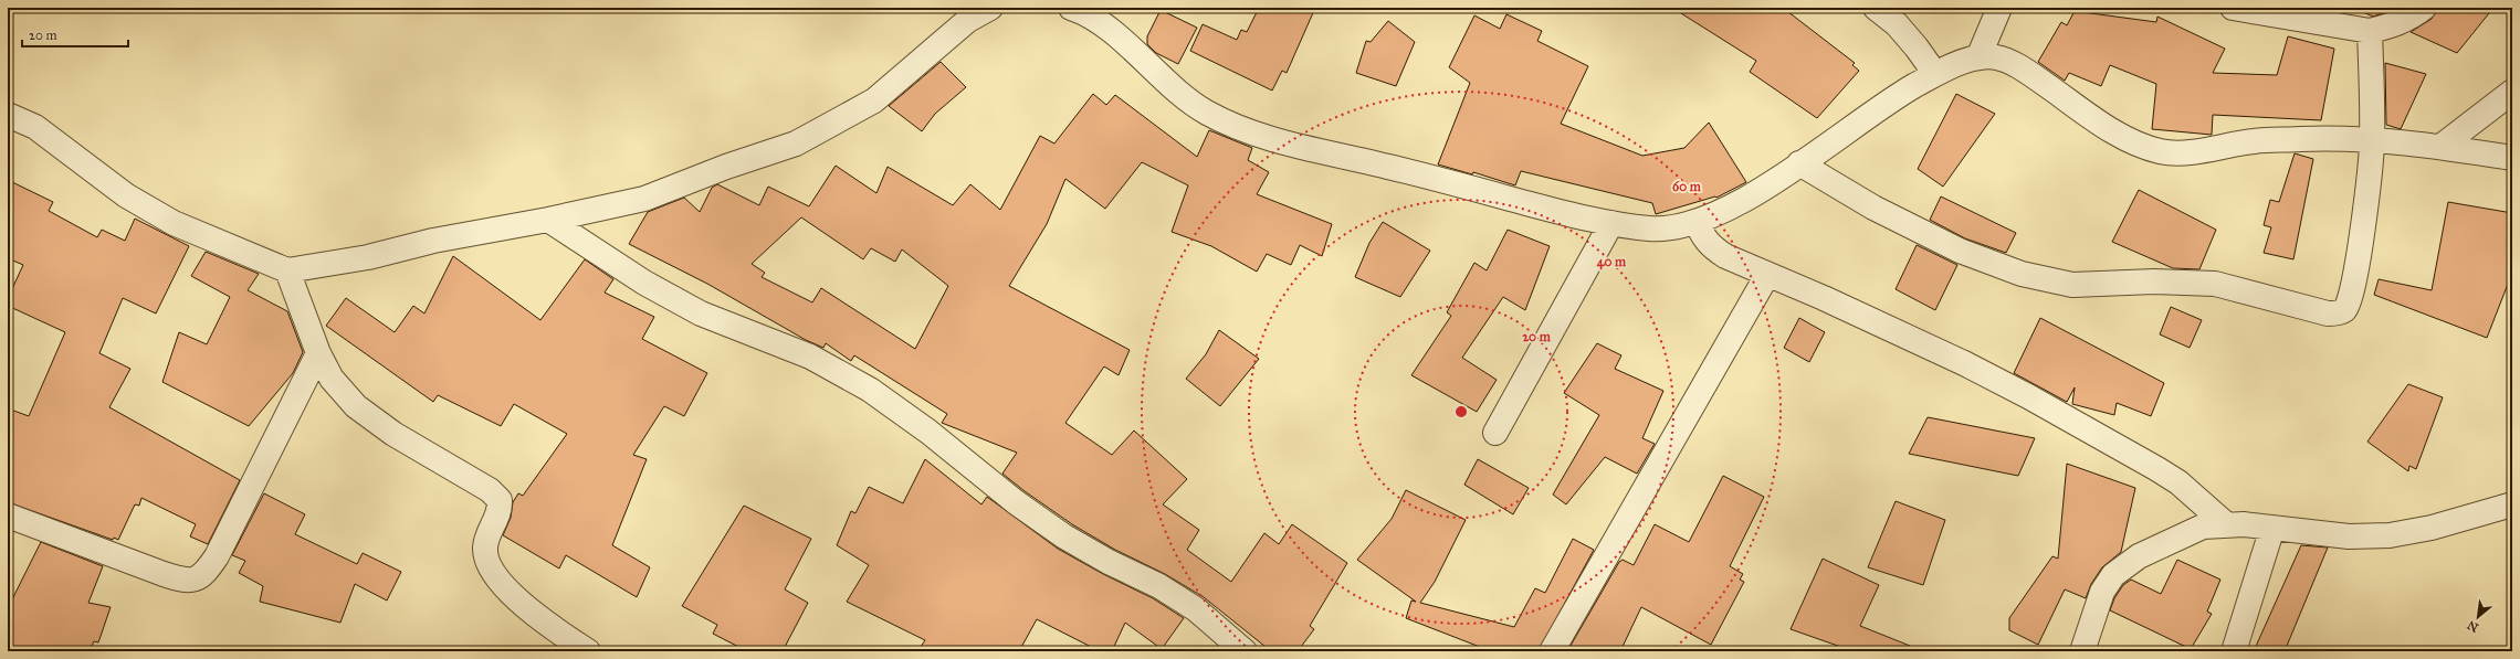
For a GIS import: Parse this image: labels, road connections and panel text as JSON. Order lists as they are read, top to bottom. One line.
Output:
{"scale_bar":"20 m","north":"bottom left","rings":["60 m","40 m","20 m"]}
